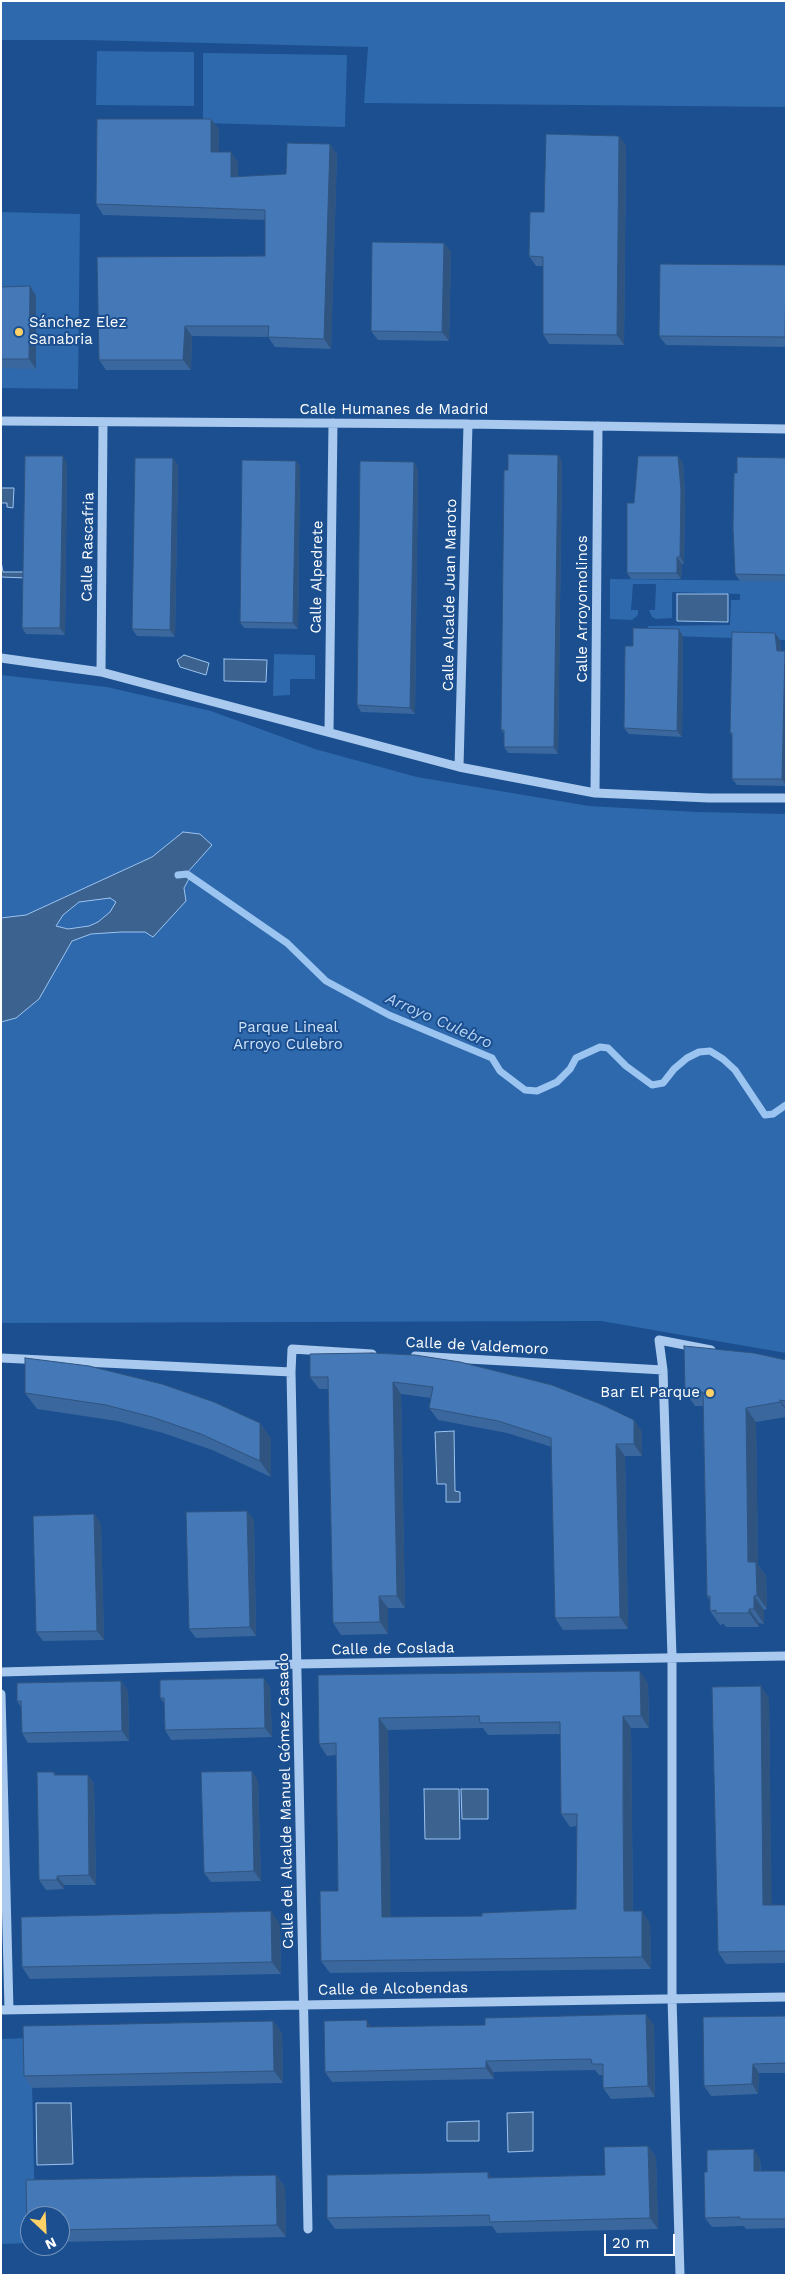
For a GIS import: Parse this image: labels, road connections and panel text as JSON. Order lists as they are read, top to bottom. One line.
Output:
{"streets":{"street":["Calle Humanes de Madrid","Calle Rascafria","Calle Alpedrete","Calle Alcalde Juan Maroto","Calle Arroyomolinos","Calle de Valdemoro","Calle de Coslada","Calle del Alcalde Manuel Gómez Casado","Calle de Alcobendas"]},"crossings":[["Calle Humanes de Madrid","Calle Rascafria"],["Calle Humanes de Madrid","Calle Alpedrete"],["Calle Humanes de Madrid","Calle Alcalde Juan Maroto"],["Calle Humanes de Madrid","Calle Arroyomolinos"],["Calle de Coslada","Calle del Alcalde Manuel Gómez Casado"],["Calle del Alcalde Manuel Gómez Casado","Calle de Alcobendas"]],"water":["Arroyo Culebro"],"parks":["Parque Lineal Arroyo Culebro"],"places":["Sánchez Elez Sanabria","Bar El Parque"],"scale_bar":"20 m","north":"bottom right"}
